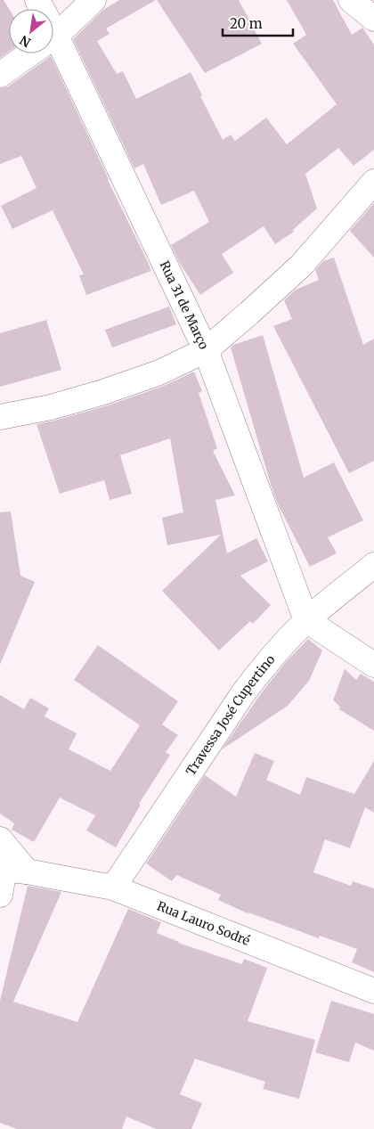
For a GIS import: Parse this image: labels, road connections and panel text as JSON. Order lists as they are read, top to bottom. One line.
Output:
{"streets":{"street":["Rua 31 de Março","Travessa José Cupertino","Rua Lauro Sodré"]},"crossings":[["Rua 31 de Março","Travessa José Cupertino"],["Travessa José Cupertino","Rua Lauro Sodré"]],"scale_bar":"20 m","north":"bottom left"}
